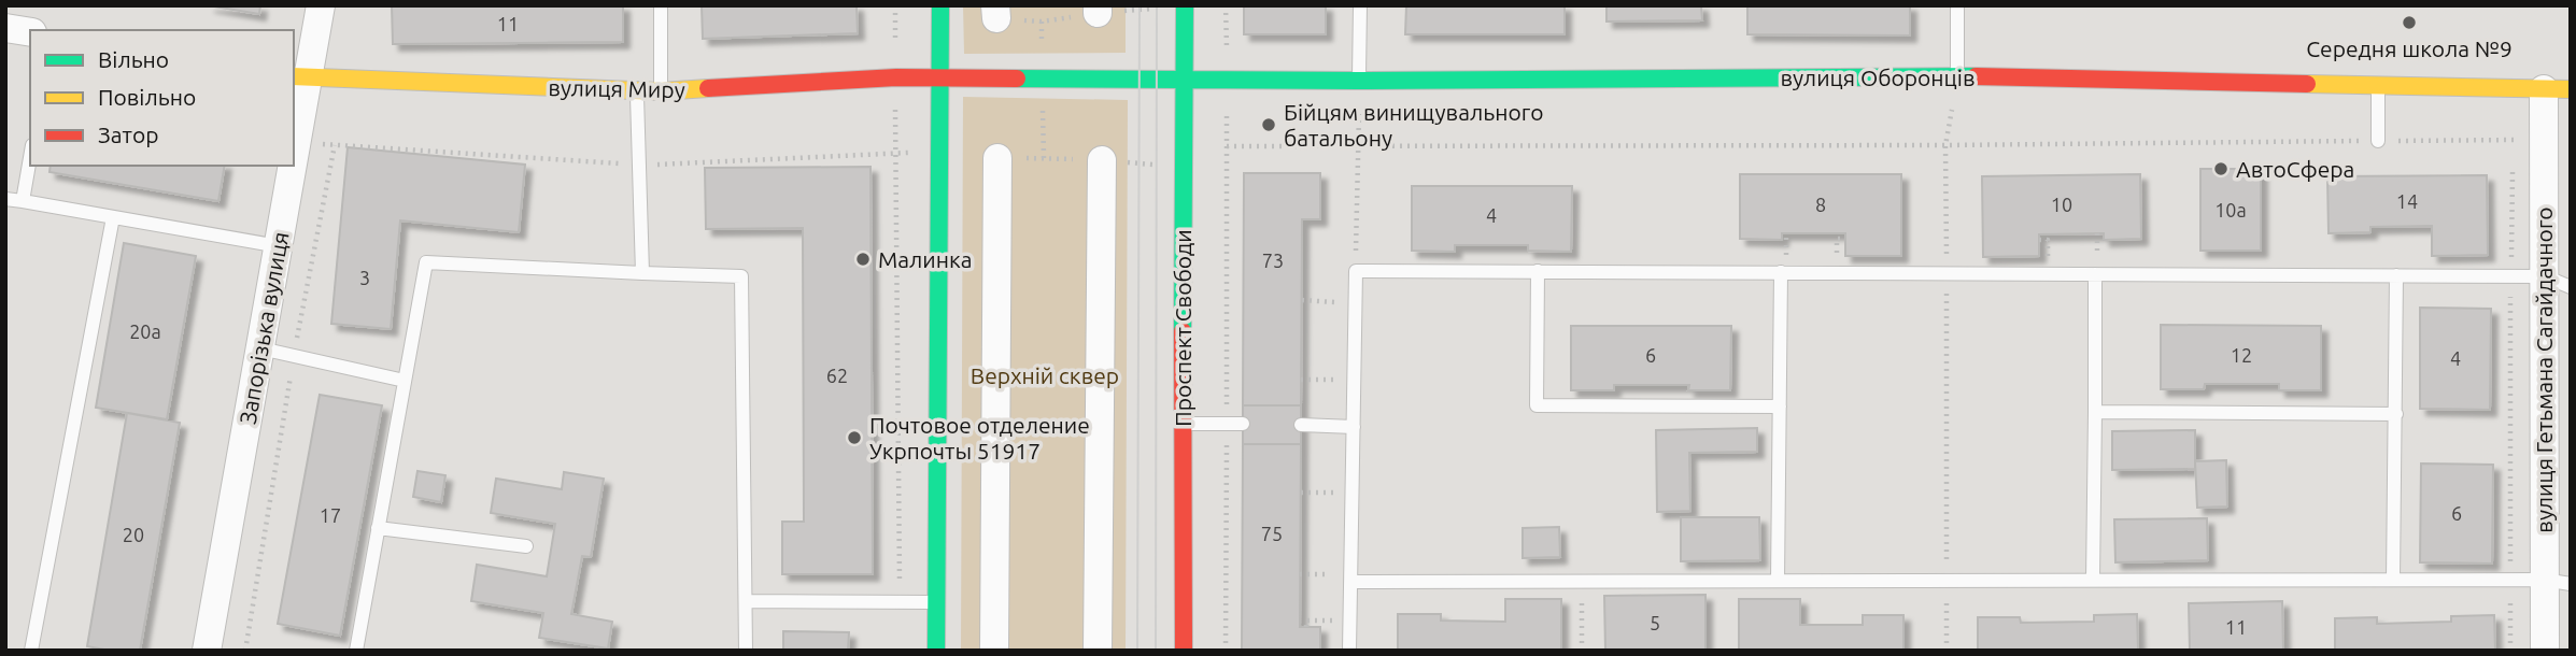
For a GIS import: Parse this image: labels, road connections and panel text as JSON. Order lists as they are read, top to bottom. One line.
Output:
{"streets":{"street":["вулиця Оборонців","вулиця Миру","Запорізька вулиця","Проспект Свободи","вулиця Гетьмана Сагайдачного"]},"crossings":[["вулиця Оборонців","вулиця Миру"],["вулиця Оборонців","Проспект Свободи"],["вулиця Оборонців","вулиця Гетьмана Сагайдачного"],["вулиця Миру","Запорізька вулиця"]],"parks":["Верхній сквер"],"places":["Середня школа №9","Бійцям винищувального батальону","АвтоСфера","Малинка","Почтовое отделение Укрпочты 51917"],"house_numbers":["11","14","8","10","10а","4","73","3","20а","6","12","4","62","6","17","75","20","5","11"],"legend":["Вільно","Повільно","Затор"]}
